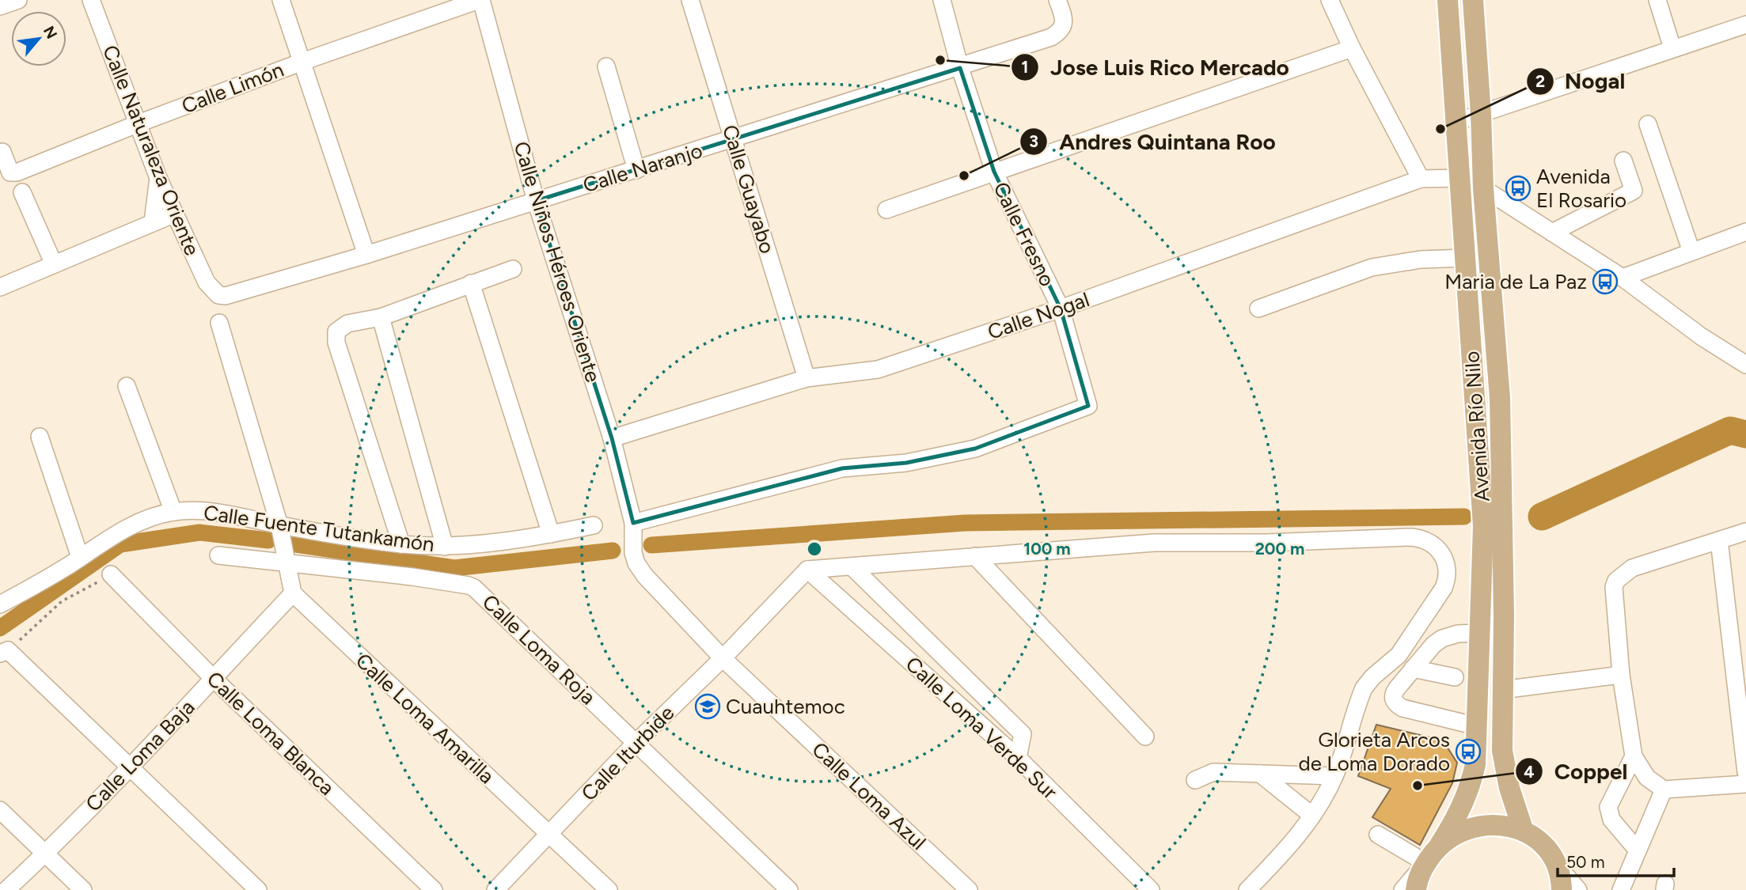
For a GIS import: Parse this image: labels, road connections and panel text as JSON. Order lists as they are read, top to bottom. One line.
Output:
{"streets":{"main road":["Avenida Río Nilo"],"street":["Calle Limón","Calle Naturaleza Oriente","Calle Naranjo","Calle Guayabo","Calle Fresno","Calle Niños Héroes Oriente","Calle Nogal","Calle Fuente Tutankamón","Calle Loma Roja","Calle Loma Amarilla","Calle Loma Verde Sur","Calle Loma Blanca","Calle Iturbide","Calle Loma Baja","Calle Loma Azul"]},"crossings":[["Calle Limón","Calle Naturaleza Oriente"],["Calle Limón","Calle Niños Héroes Oriente"],["Calle Naturaleza Oriente","Calle Naranjo"],["Calle Naranjo","Calle Guayabo"],["Calle Naranjo","Calle Fresno"],["Calle Naranjo","Calle Niños Héroes Oriente"],["Calle Guayabo","Calle Nogal"],["Calle Fresno","Calle Niños Héroes Oriente"],["Calle Fresno","Calle Nogal"],["Calle Fresno","Calle Loma Azul"],["Calle Niños Héroes Oriente","Calle Nogal"],["Calle Niños Héroes Oriente","Calle Loma Azul"],["Calle Nogal","Avenida Río Nilo"],["Calle Loma Roja","Calle Iturbide"],["Calle Loma Amarilla","Calle Iturbide"],["Calle Loma Amarilla","Calle Loma Baja"],["Calle Loma Verde Sur","Calle Iturbide"],["Calle Loma Blanca","Calle Loma Baja"],["Calle Iturbide","Calle Loma Azul"]],"places":{"other":["Jose Luis Rico Mercado","Nogal","Andres Quintana Roo","Coppel"],"bus stop":["Avenida El Rosario","Maria de La Paz","Glorieta Arcos de Loma Dorado"],"school or university":["Cuauhtemoc"]},"scale_bar":"50 m","north":"top right","rings":["100 m","200 m"]}
